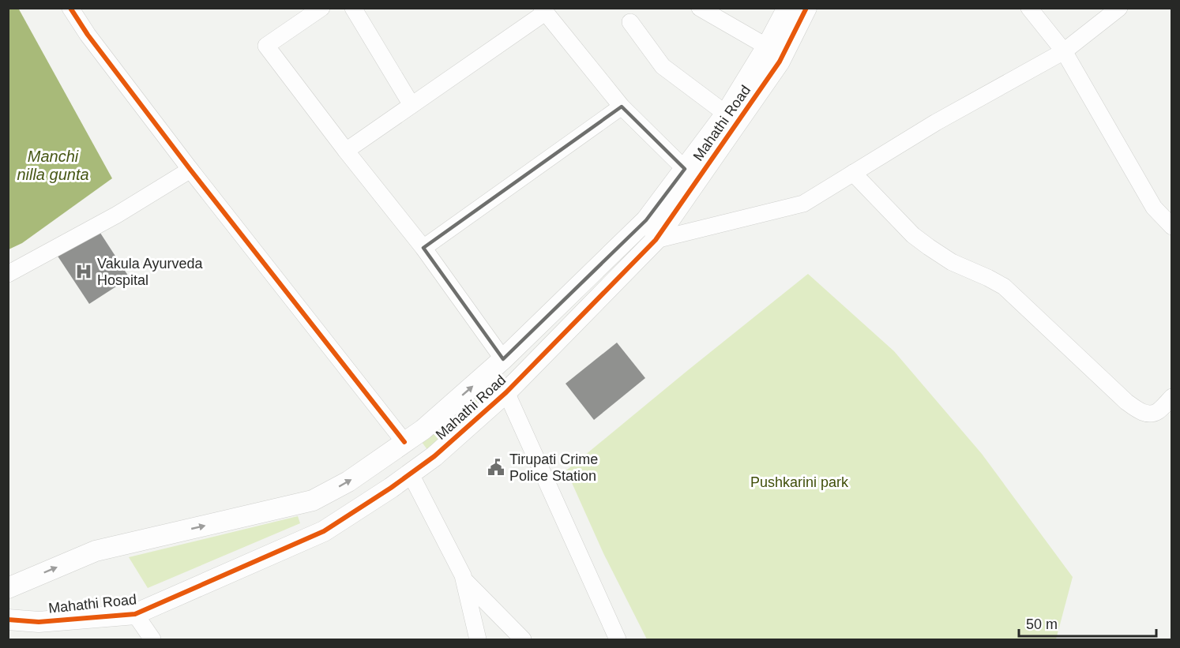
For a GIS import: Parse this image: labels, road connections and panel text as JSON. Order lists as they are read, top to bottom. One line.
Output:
{"streets":{"street":["Mahathi Road"]},"water":["Manchi nilla gunta"],"parks":["Pushkarini park"],"places":{"hospital":["Vakula Ayurveda Hospital"],"public building":["Tirupati Crime Police Station"]},"scale_bar":"50 m"}
